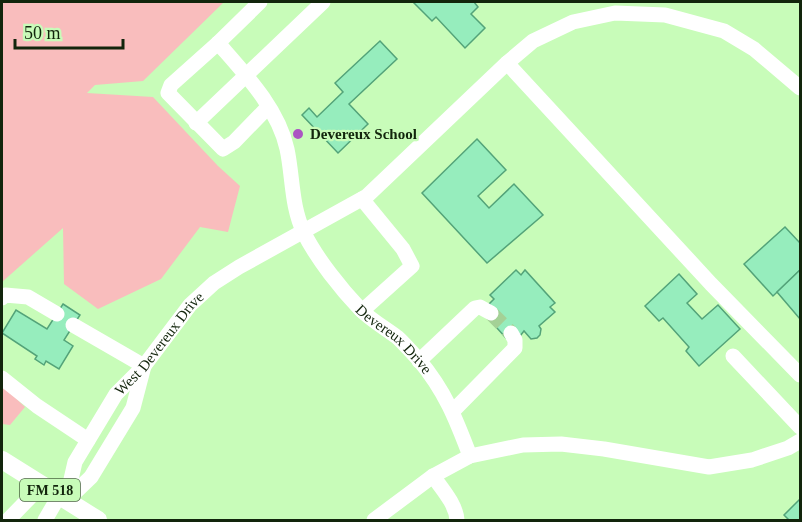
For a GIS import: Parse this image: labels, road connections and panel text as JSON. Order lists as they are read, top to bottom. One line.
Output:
{"streets":{"main road":["FM 518"],"lane":["Devereux Drive","West Devereux Drive"]},"crossings":[["Devereux Drive","West Devereux Drive"],["West Devereux Drive","FM 518"]],"places":["Devereux School"],"scale_bar":"50 m"}
